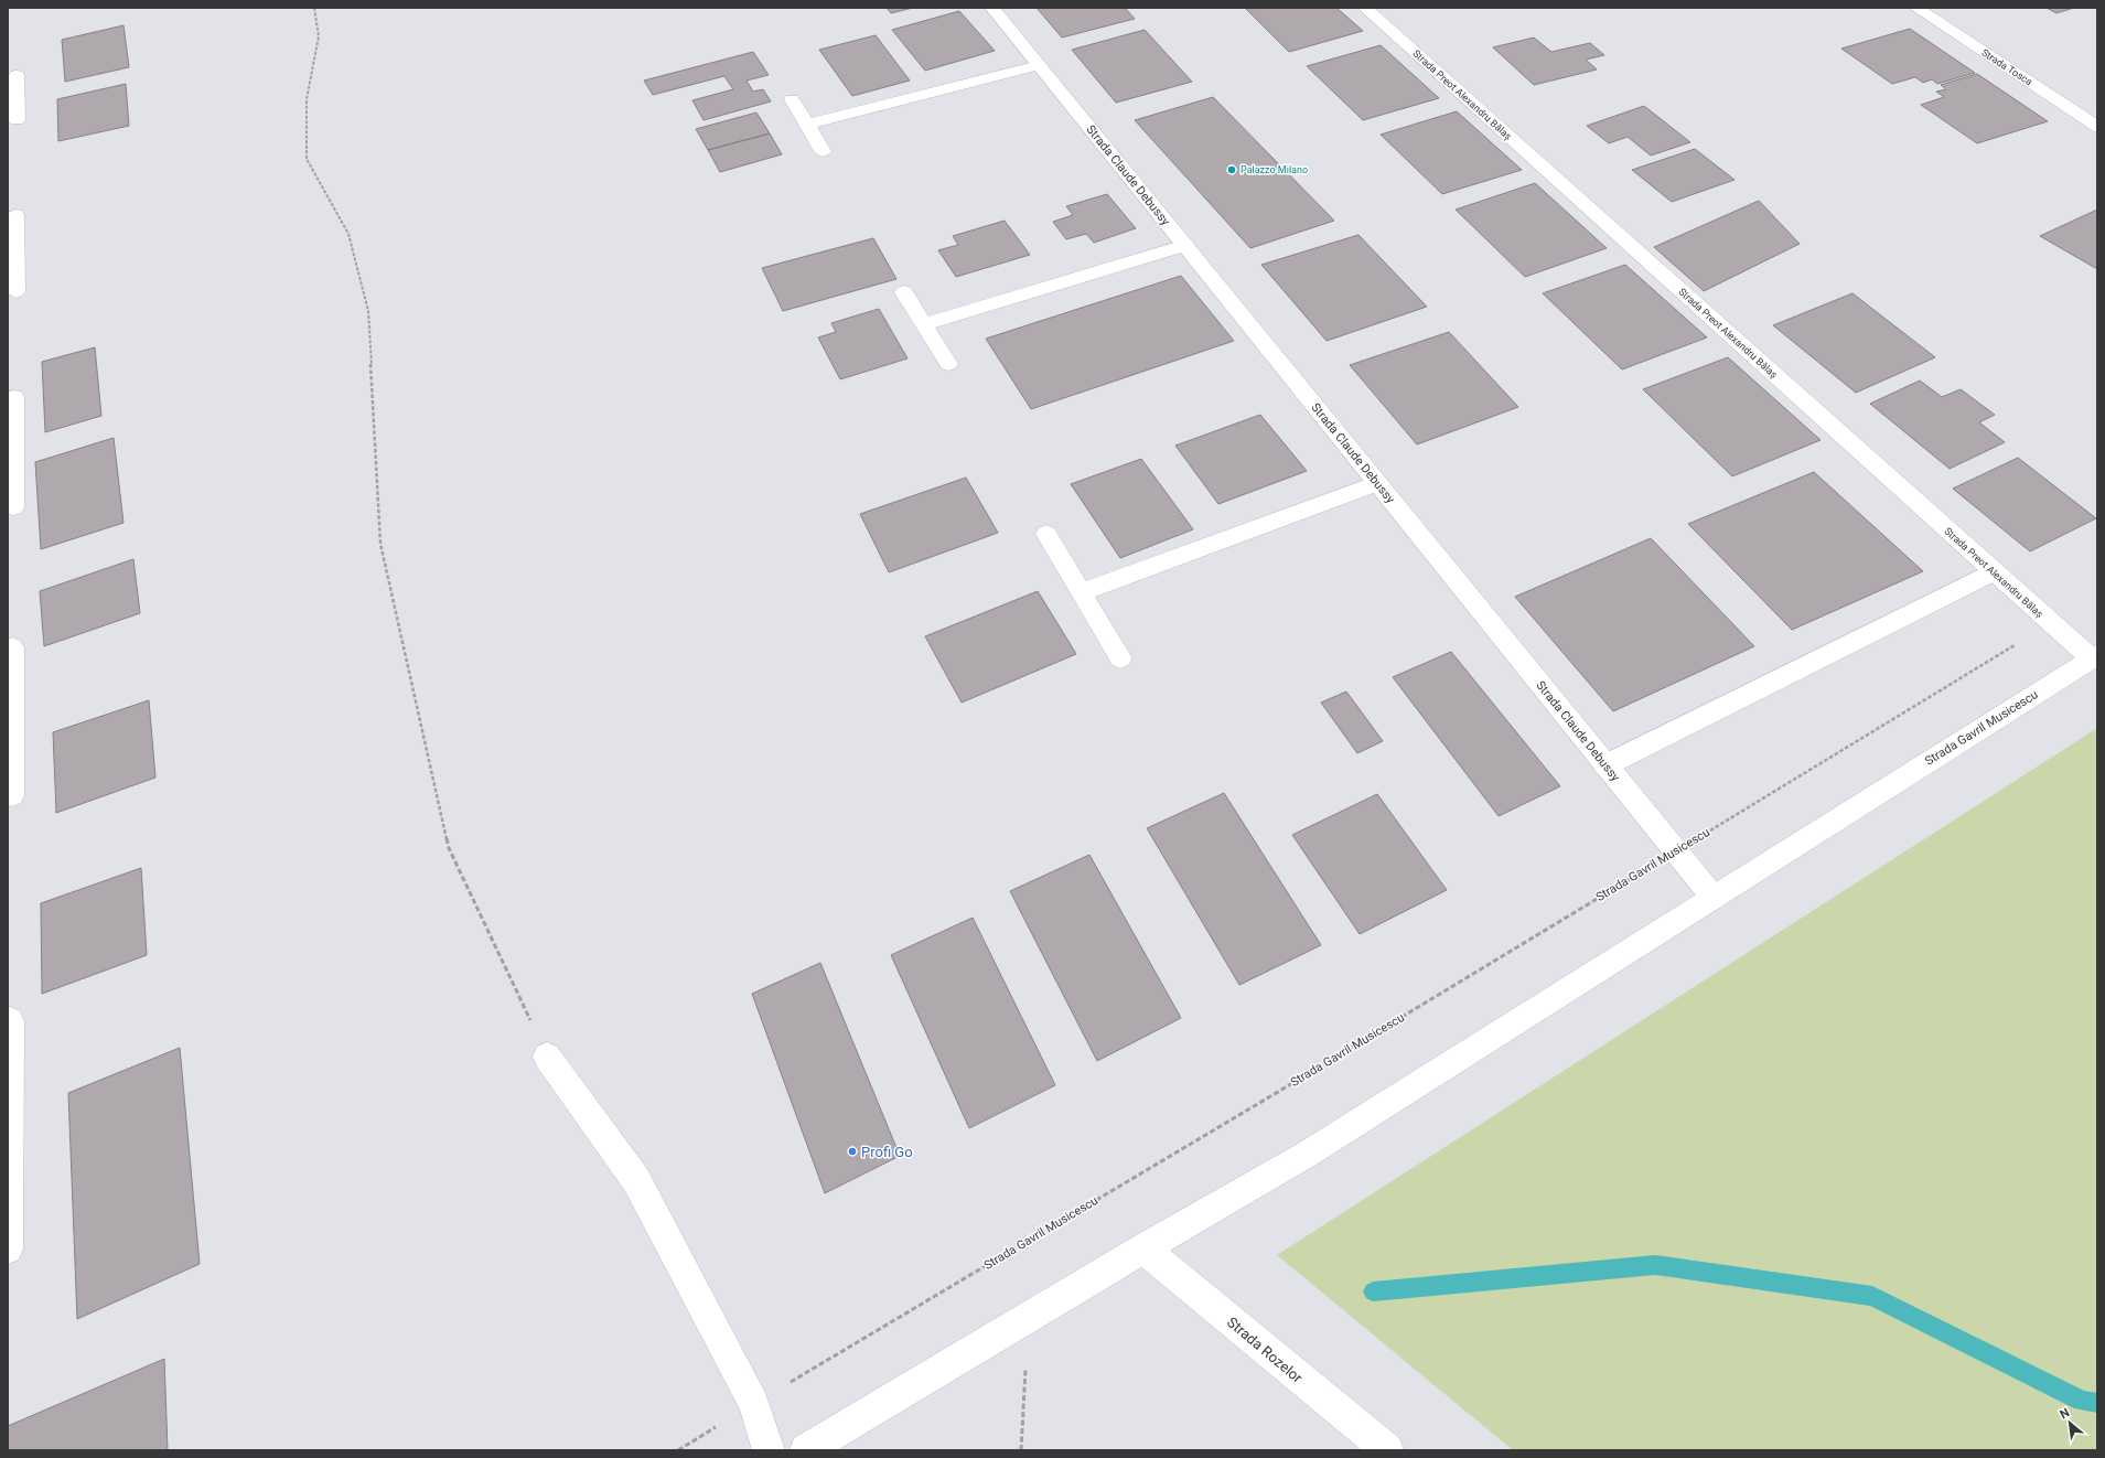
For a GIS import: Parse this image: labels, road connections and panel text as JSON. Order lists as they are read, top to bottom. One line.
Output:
{"streets":{"street":["Strada Tosca","Strada Preot Alexandru Bălaș","Strada Claude Debussy","Strada Gavril Musicescu","Strada Rozelor"]},"crossings":[["Strada Preot Alexandru Bălaș","Strada Gavril Musicescu"],["Strada Claude Debussy","Strada Gavril Musicescu"],["Strada Gavril Musicescu","Strada Rozelor"]],"places":["Palazzo Milano","Profi Go"],"north":"top left"}
